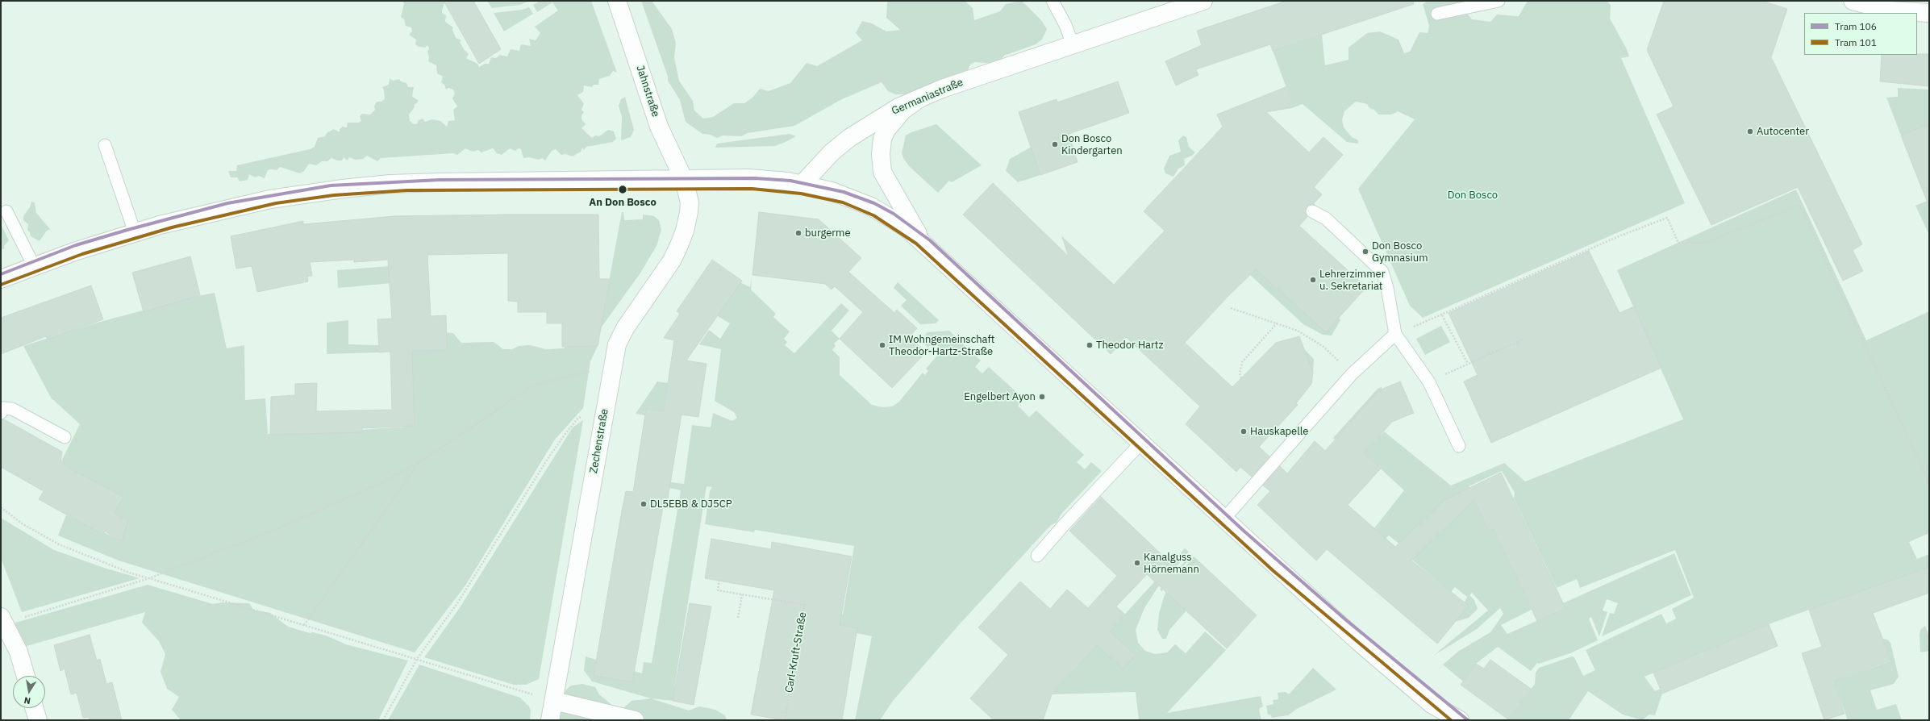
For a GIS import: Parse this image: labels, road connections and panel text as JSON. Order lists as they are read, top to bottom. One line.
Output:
{"streets":{"main road":["Jahnstraße","Germaniastraße","Zechenstraße"],"path":["Carl-Kruft-Straße"]},"crossings":[["Jahnstraße","Zechenstraße"]],"parks":["Don Bosco"],"places":["Autocenter","Don Bosco Kindergarten","An Don Bosco","burgerme","Don Bosco Gymnasium","Lehrerzimmer u. Sekretariat","IM Wohngemeinschaft Theodor-Hartz-Straße","Theodor Hartz","Engelbert Ayon","Hauskapelle","DL5EBB & DJ5CP","Kanalguss Hörnemann"],"lines":["tram line 106","tram line 101"],"legend":["Tram 106","Tram 101"],"north":"bottom"}
